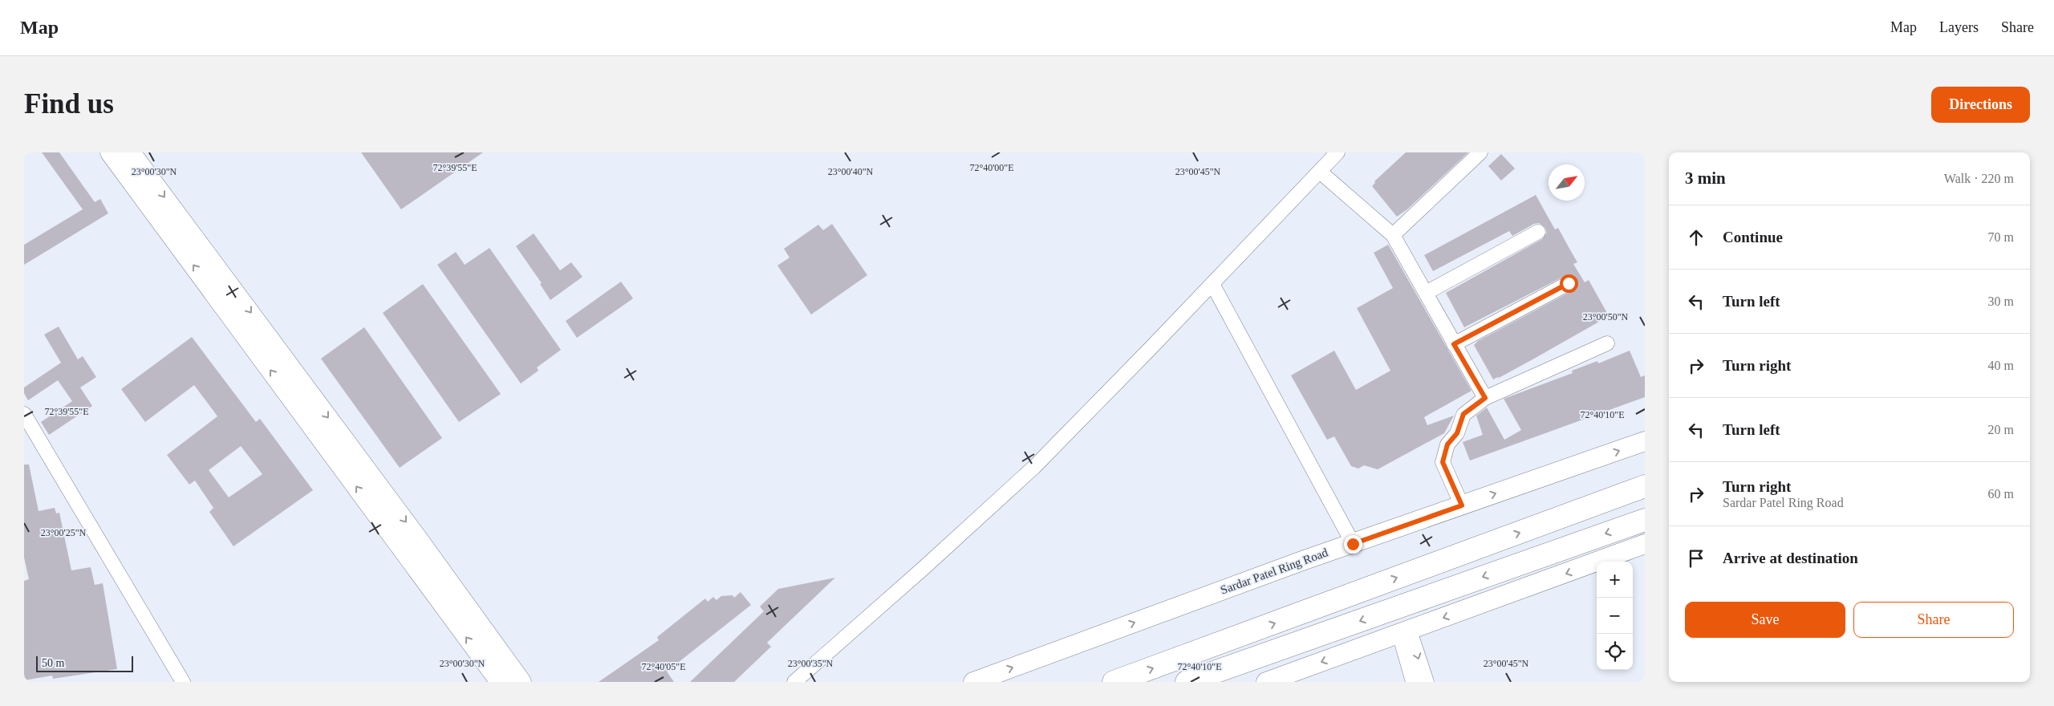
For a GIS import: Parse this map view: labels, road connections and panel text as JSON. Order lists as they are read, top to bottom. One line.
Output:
{"streets":{"street":["Sardar Patel Ring Road"]},"scale_bar":"50 m","north":"top right","page":{"header":"Map","nav":["Map","Layers","Share"],"buttons":["Directions",["Save","Share"]],"title":"Find us","heading":["3 min","Walk · 220 m"],"list":[["Continue","70 m"],["Turn left","30 m"],["Turn right","40 m"],["Turn left","20 m"],["Turn right","Sardar Patel Ring Road","60 m"],"Arrive at destination"],"map_buttons":["+","−"],"scale":"50 m"},"coordinates":["72°39'55\"E","72°40'00\"E","23°00'45\"N","23°00'30\"N","23°00'40\"N","23°00'50\"N","72°40'10\"E","23°00'25\"N","23°00'35\"N","72°40'05\"E"]}
